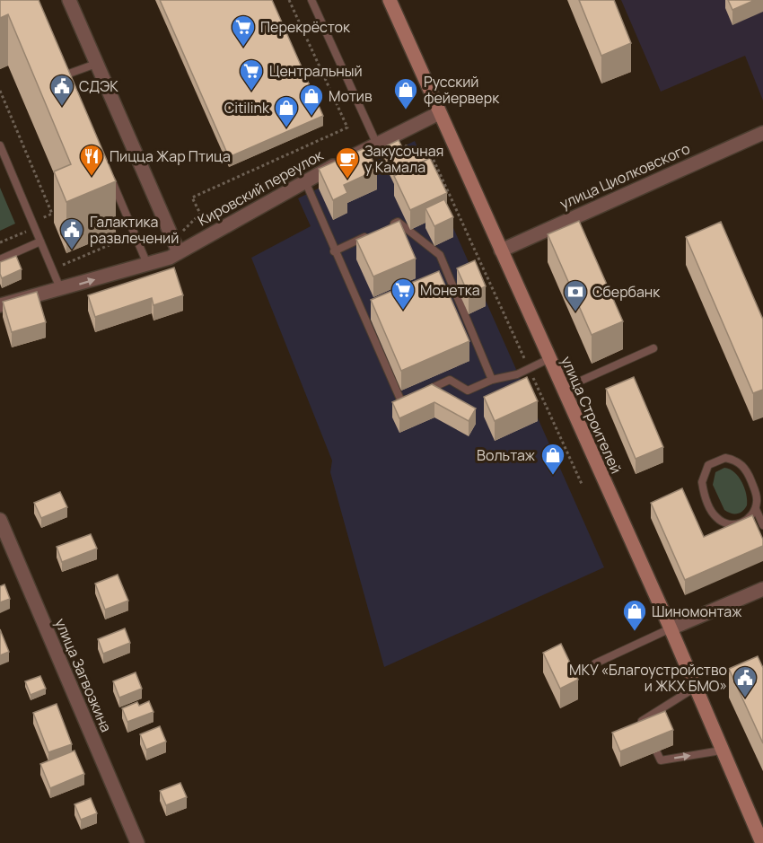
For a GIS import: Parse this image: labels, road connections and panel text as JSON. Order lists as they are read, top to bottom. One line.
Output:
{"streets":{"main road":["улица Строителей"],"street":["улица Циолковского","Кировский переулок","улица Загвозкина"]},"crossings":[["улица Циолковского","улица Строителей"],["Кировский переулок","улица Строителей"]],"places":{"supermarket":["Перекрёсток","Центральный","Монетка"],"public building":["СДЭК","Галактика развлечений","МКУ «Благоустройство и ЖКХ БМО»"],"shop":["Русский фейерверк","Мотив","Citilink","Вольтаж","Шиномонтаж"],"restaurant":["Пицца Жар Птица"],"cafe":["Закусочная у Камала"],"bank":["Сбербанк"]}}
